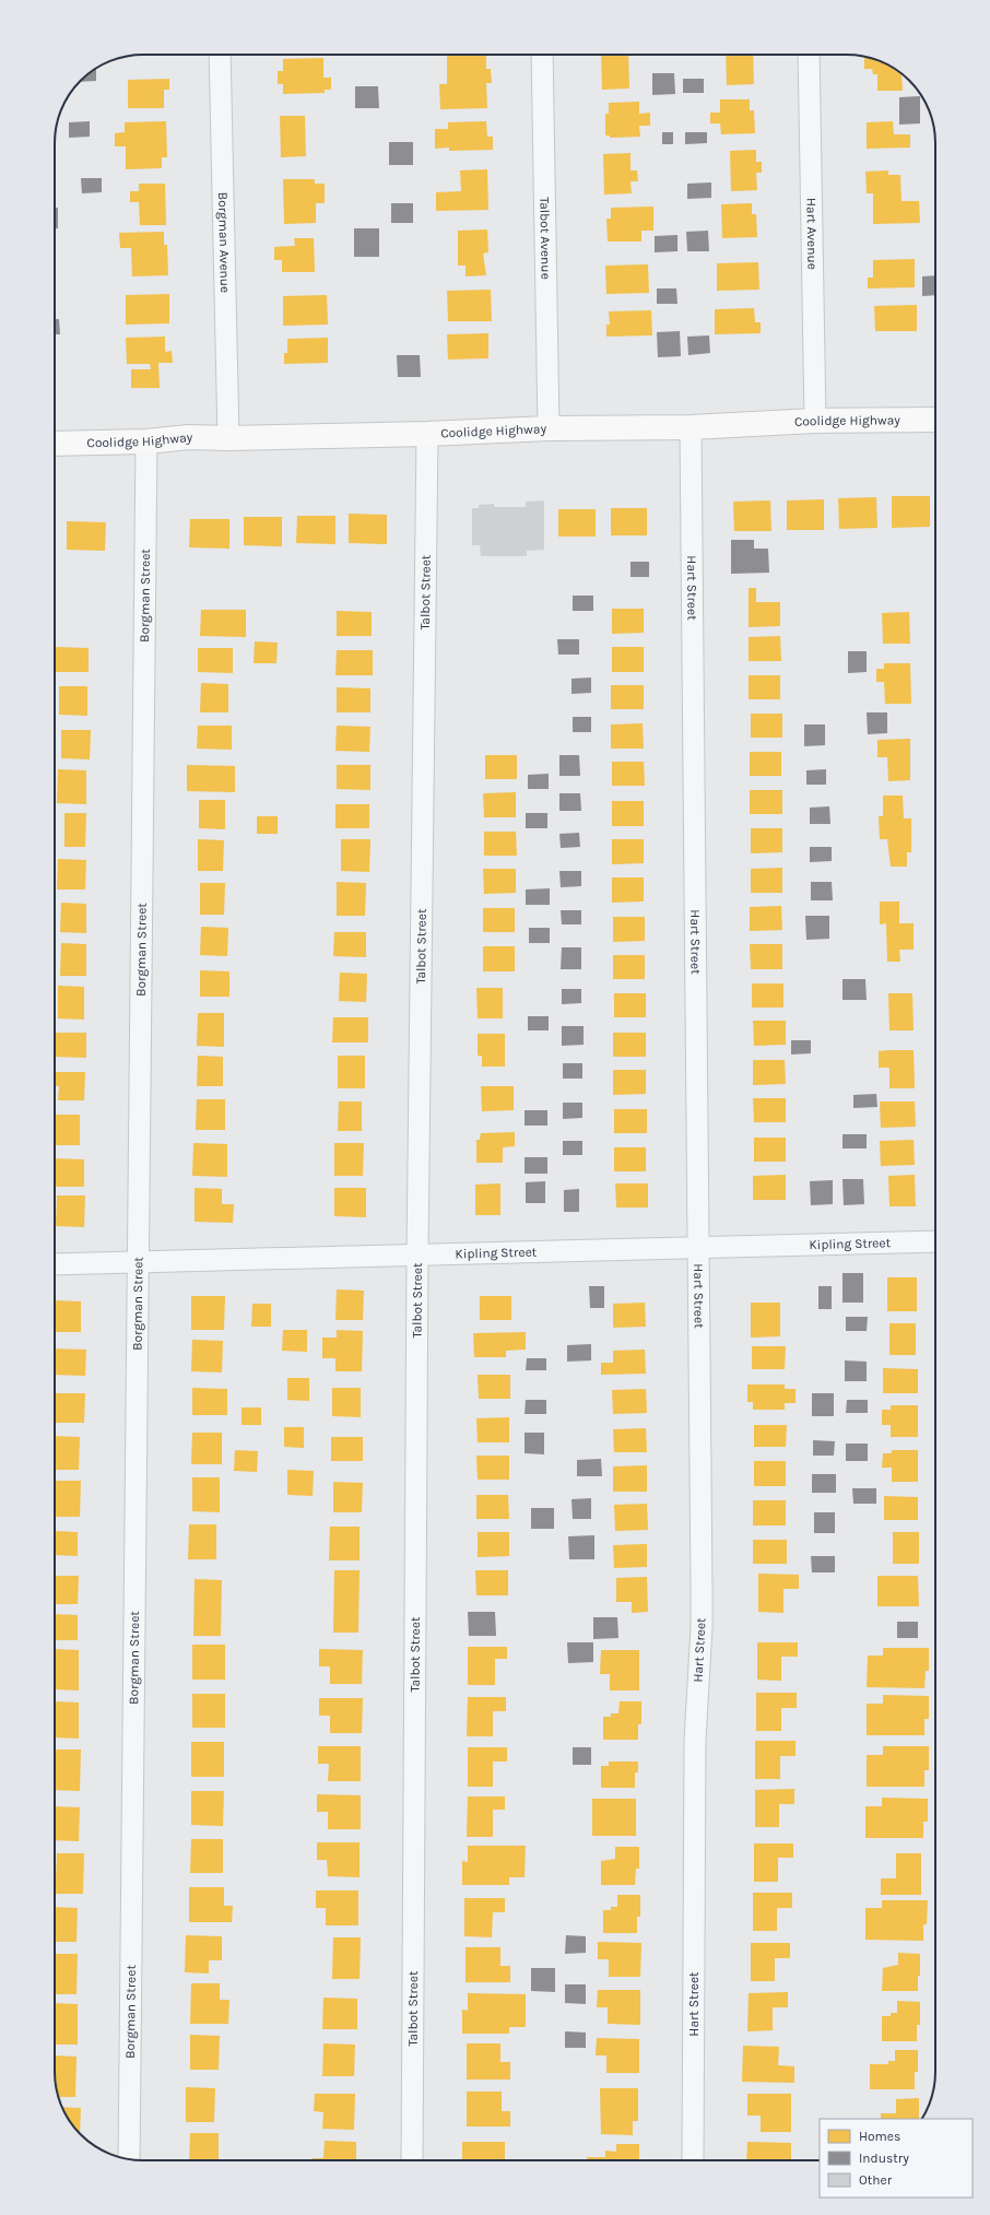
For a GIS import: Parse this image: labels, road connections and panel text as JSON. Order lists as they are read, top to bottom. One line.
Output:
{"streets":{"main road":["Coolidge Highway"],"street":["Hart Avenue","Talbot Avenue","Borgman Avenue","Hart Street","Talbot Street","Borgman Street","Kipling Street"]},"crossings":[["Hart Avenue","Coolidge Highway"],["Talbot Avenue","Coolidge Highway"],["Borgman Avenue","Coolidge Highway"],["Coolidge Highway","Hart Street"],["Coolidge Highway","Talbot Street"],["Coolidge Highway","Borgman Street"],["Hart Street","Kipling Street"],["Talbot Street","Kipling Street"],["Borgman Street","Kipling Street"]],"legend":["Homes","Industry","Other"]}
